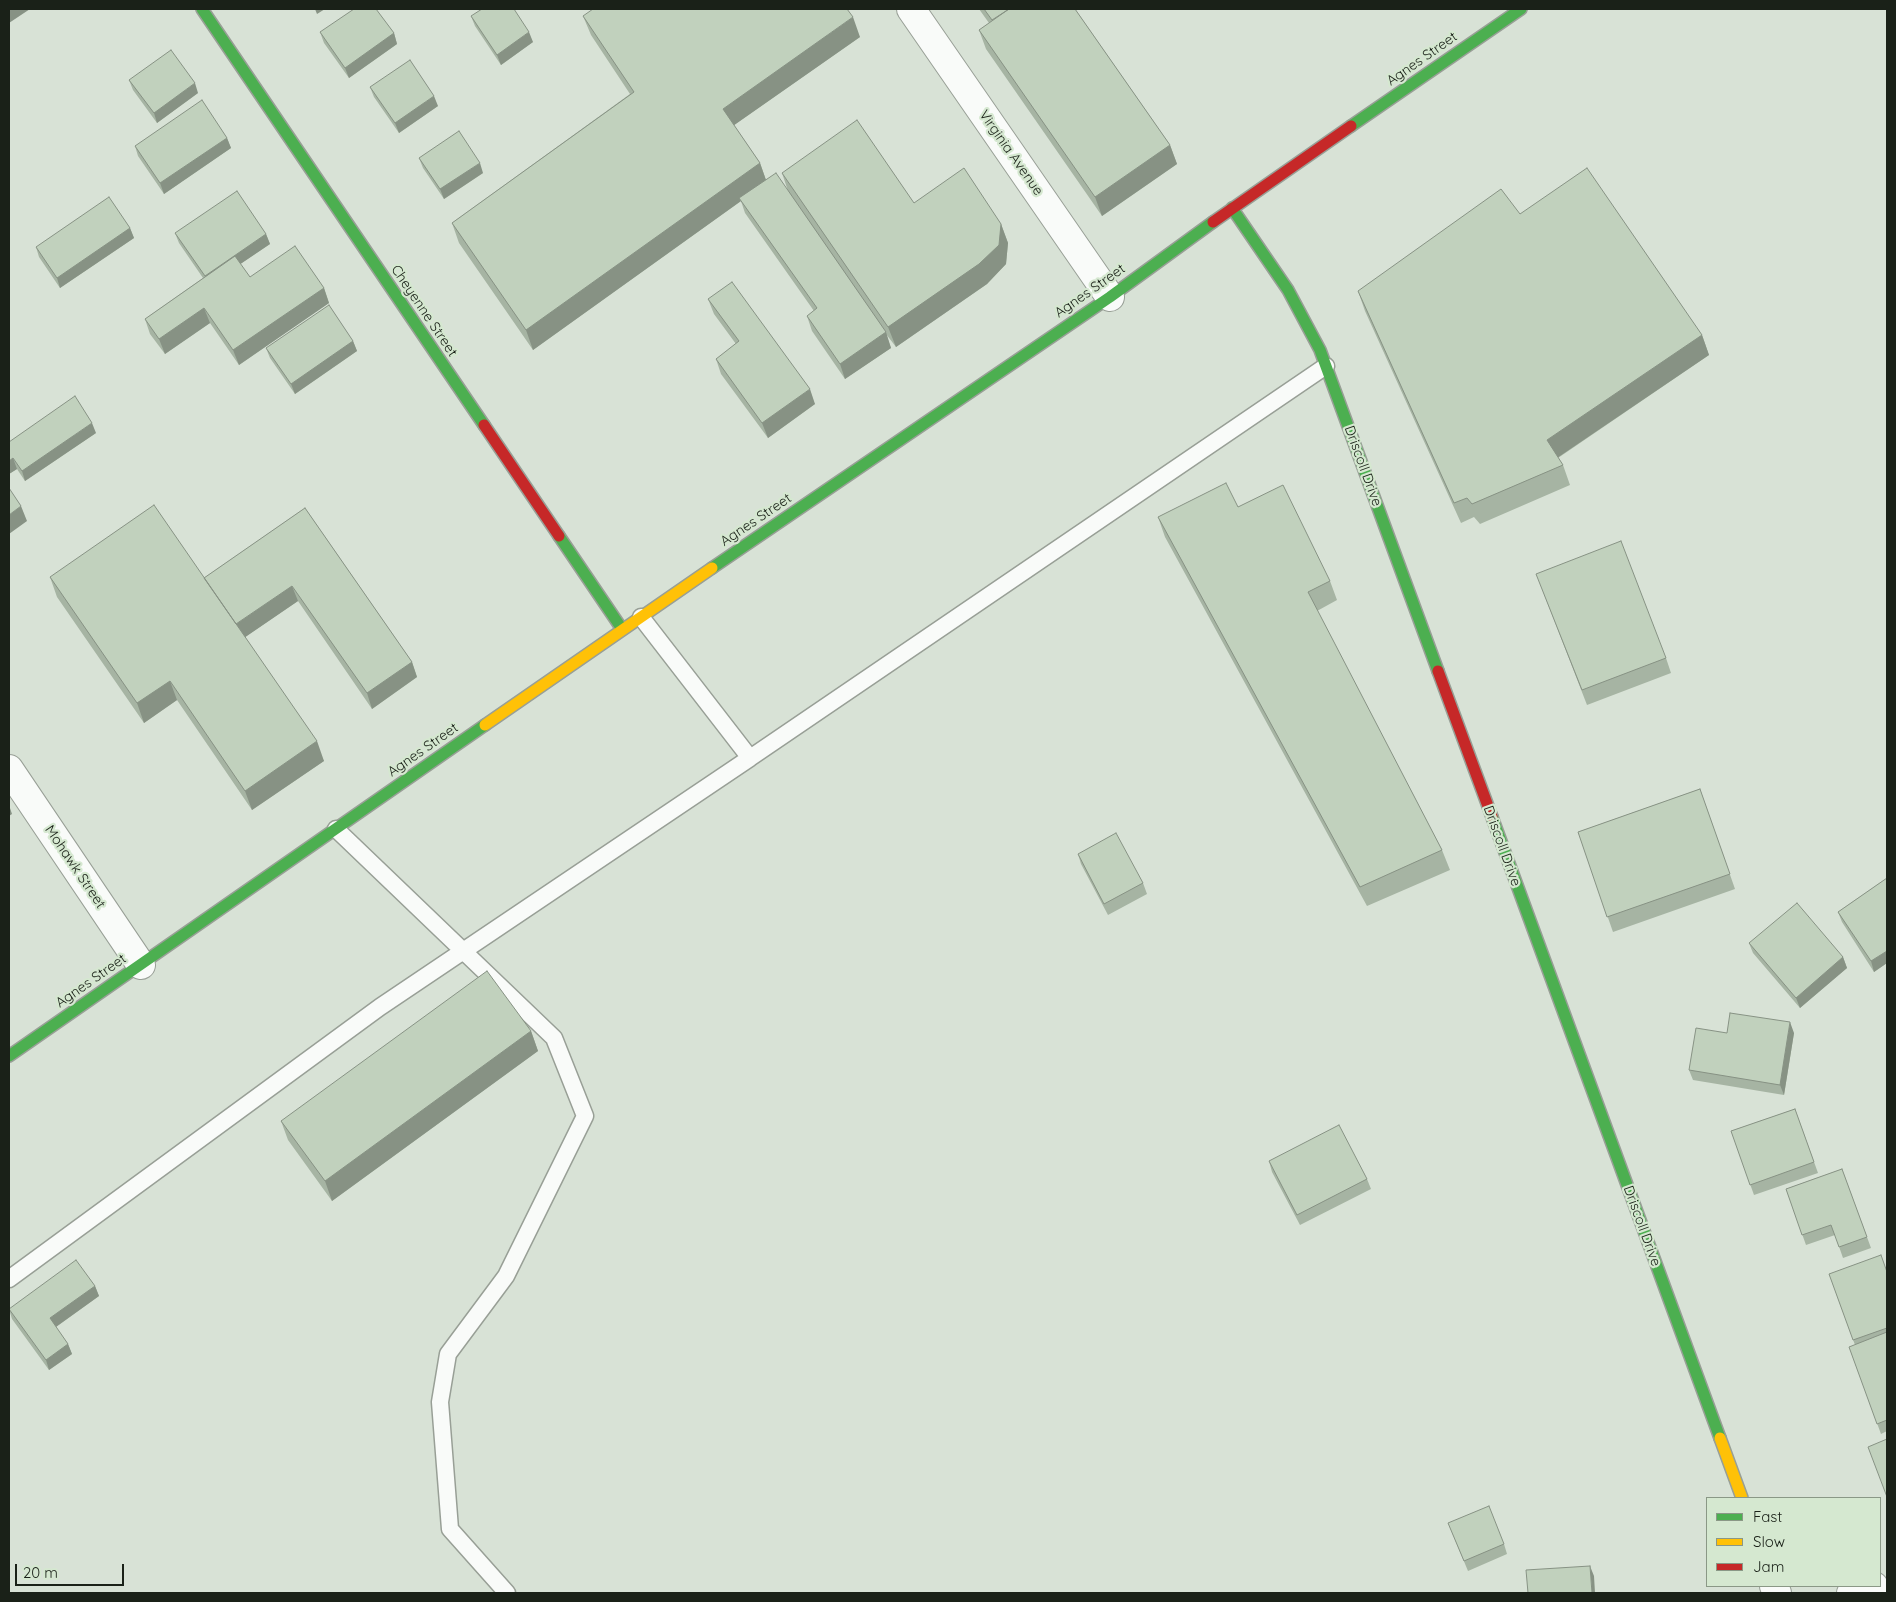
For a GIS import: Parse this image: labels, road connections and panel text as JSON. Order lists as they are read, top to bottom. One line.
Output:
{"streets":{"street":["Agnes Street","Virginia Avenue","Cheyenne Street","Driscoll Drive","Mohawk Street"]},"crossings":[["Agnes Street","Virginia Avenue"],["Agnes Street","Cheyenne Street"],["Agnes Street","Driscoll Drive"],["Agnes Street","Mohawk Street"]],"legend":["Fast","Slow","Jam"],"scale_bar":"20 m"}
